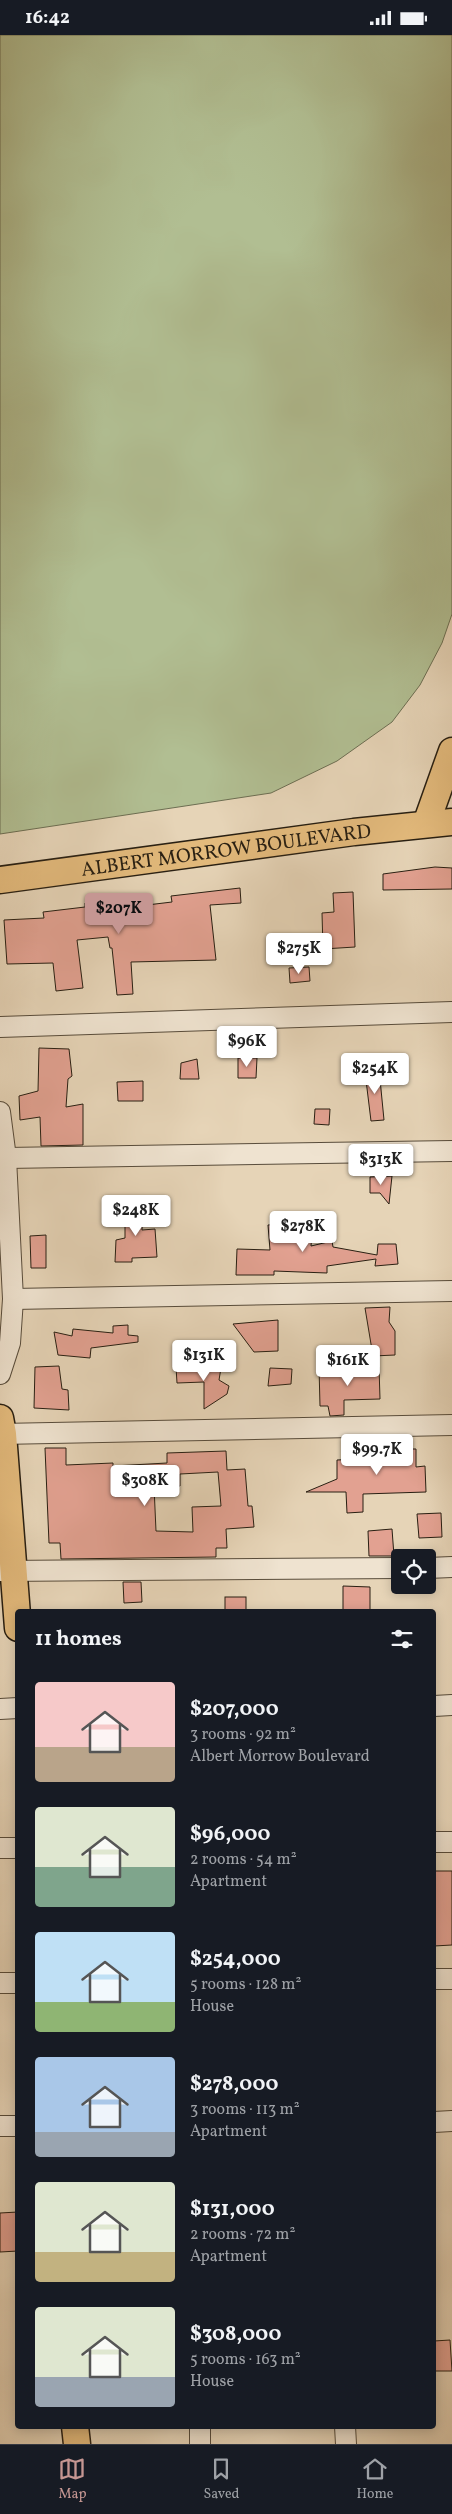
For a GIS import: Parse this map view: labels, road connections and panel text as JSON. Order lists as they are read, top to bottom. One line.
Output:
{"streets":{"main road":["ALBERT MORROW BOULEVARD"]},"page":{"status":"16:42","price":["$207K","$275K","$96K","$254K","$313K","$248K","$278K","$131K","$161K","$99.7K","$308K"],"heading":"11 homes","list":[{"name":"$207,000","note":"3 rooms · 92 m² · Albert Morrow Boulevard"},{"name":"$96,000","note":"2 rooms · 54 m² · Apartment"},{"name":"$254,000","note":"5 rooms · 128 m² · House"},{"name":"$278,000","note":"3 rooms · 113 m² · Apartment"},{"name":"$131,000","note":"2 rooms · 72 m² · Apartment"},{"name":"$308,000","note":"5 rooms · 163 m² · House"}],"tabs":["Map","Saved","Home"]}}
